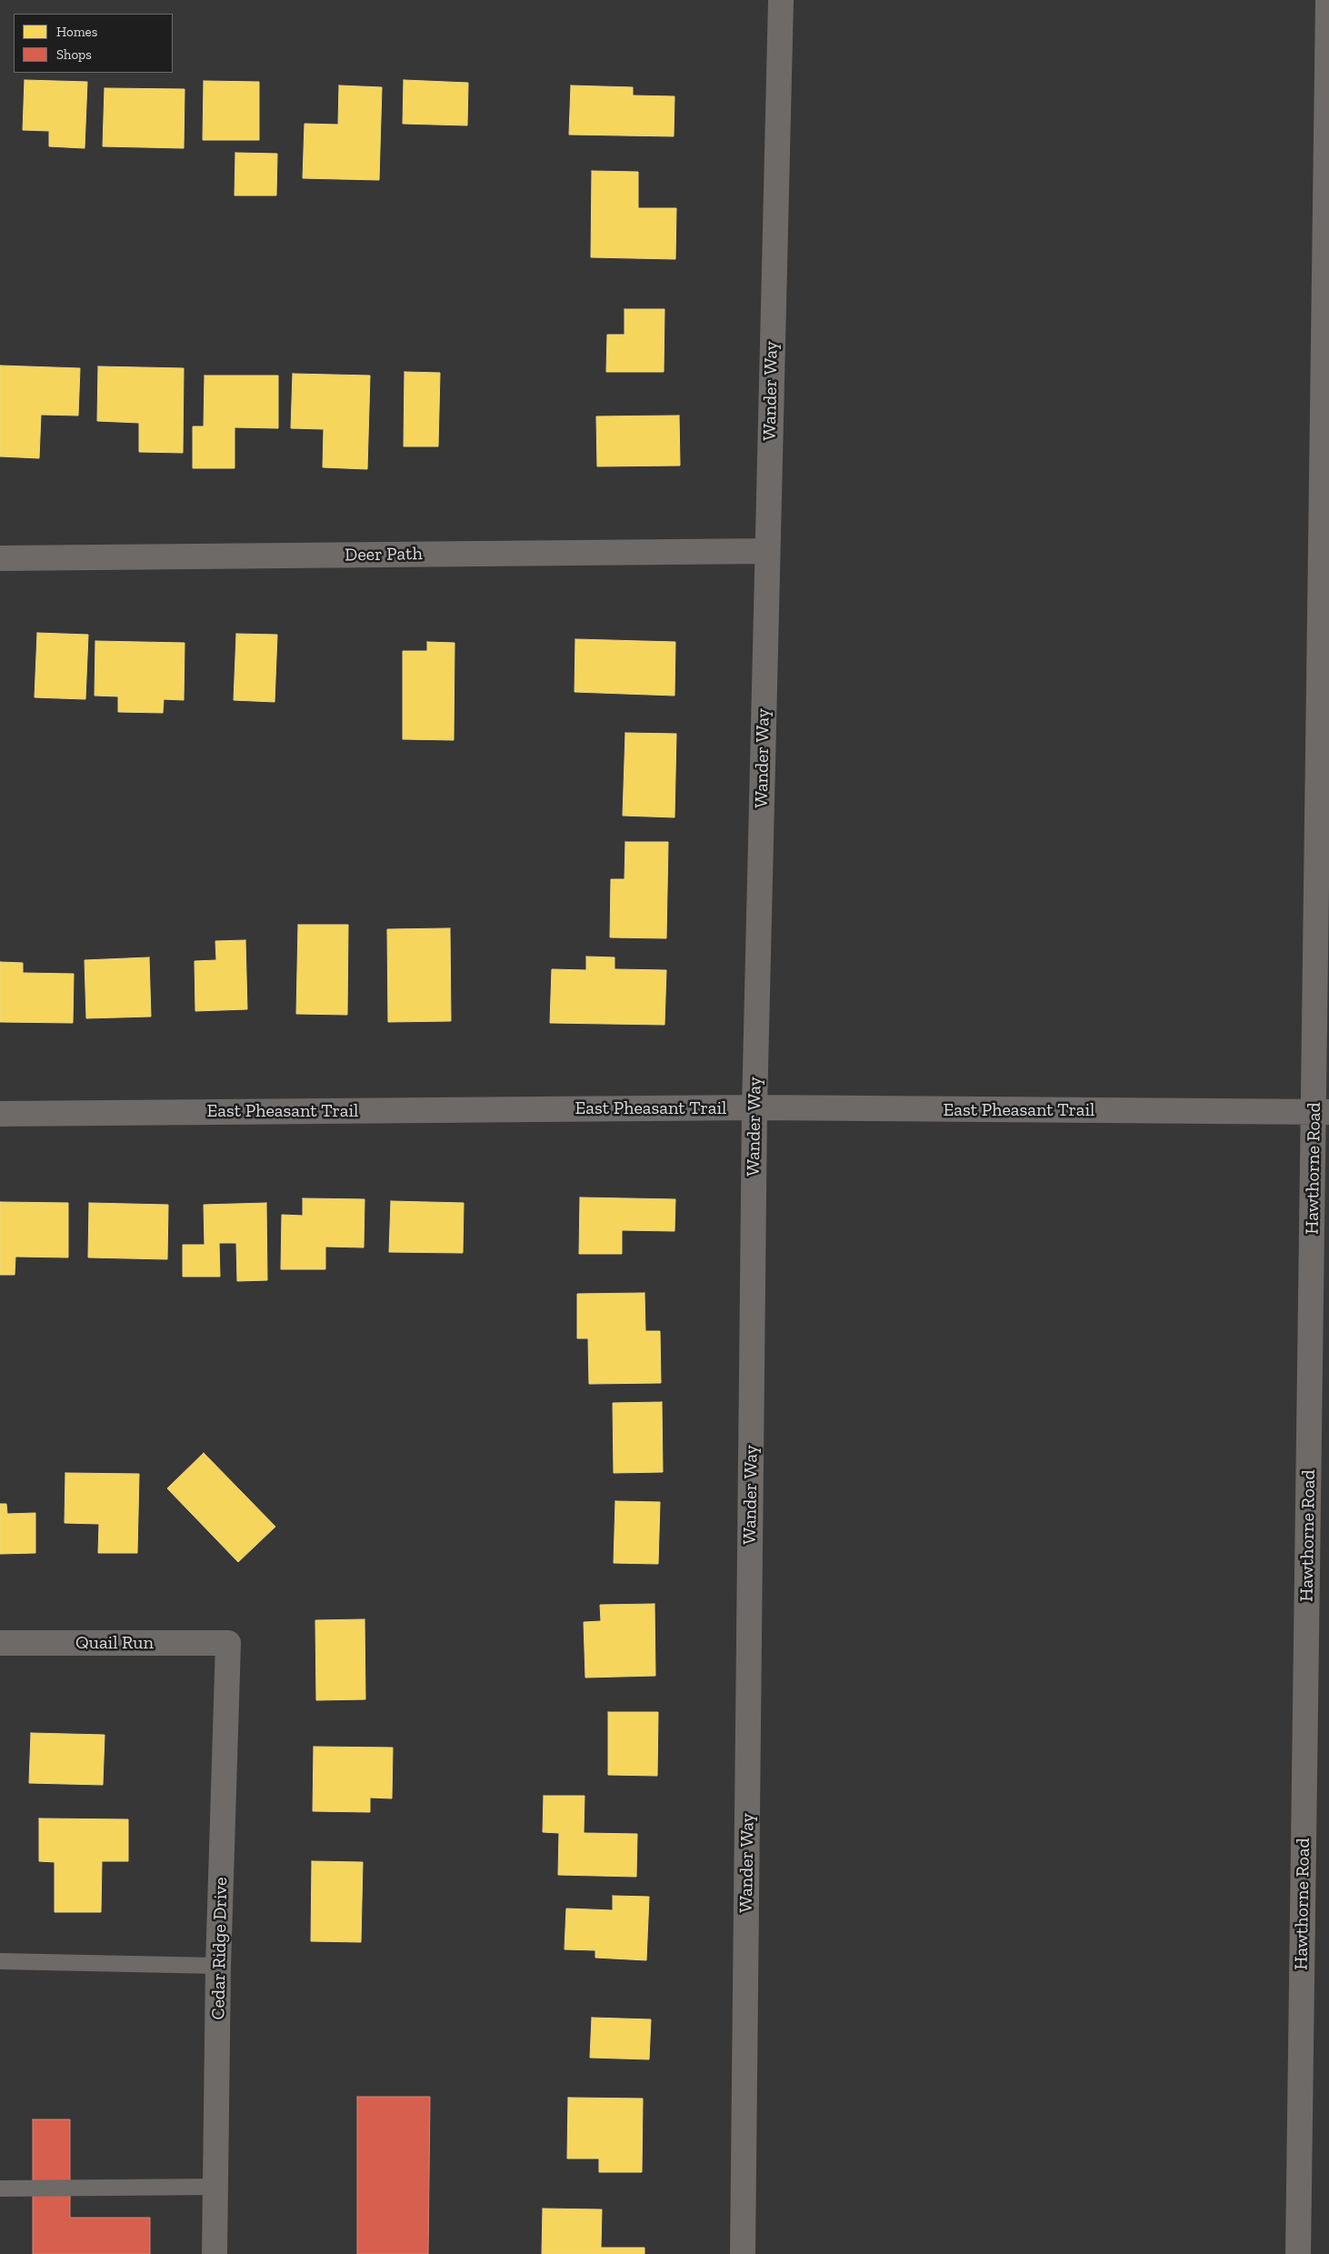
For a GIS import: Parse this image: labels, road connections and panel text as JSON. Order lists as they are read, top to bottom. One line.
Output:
{"streets":{"street":["Wander Way","Deer Path","East Pheasant Trail","Hawthorne Road","Quail Run","Cedar Ridge Drive"]},"crossings":[["Wander Way","Deer Path"],["Wander Way","East Pheasant Trail"],["East Pheasant Trail","Hawthorne Road"],["Quail Run","Cedar Ridge Drive"]],"legend":["Homes","Shops"]}
